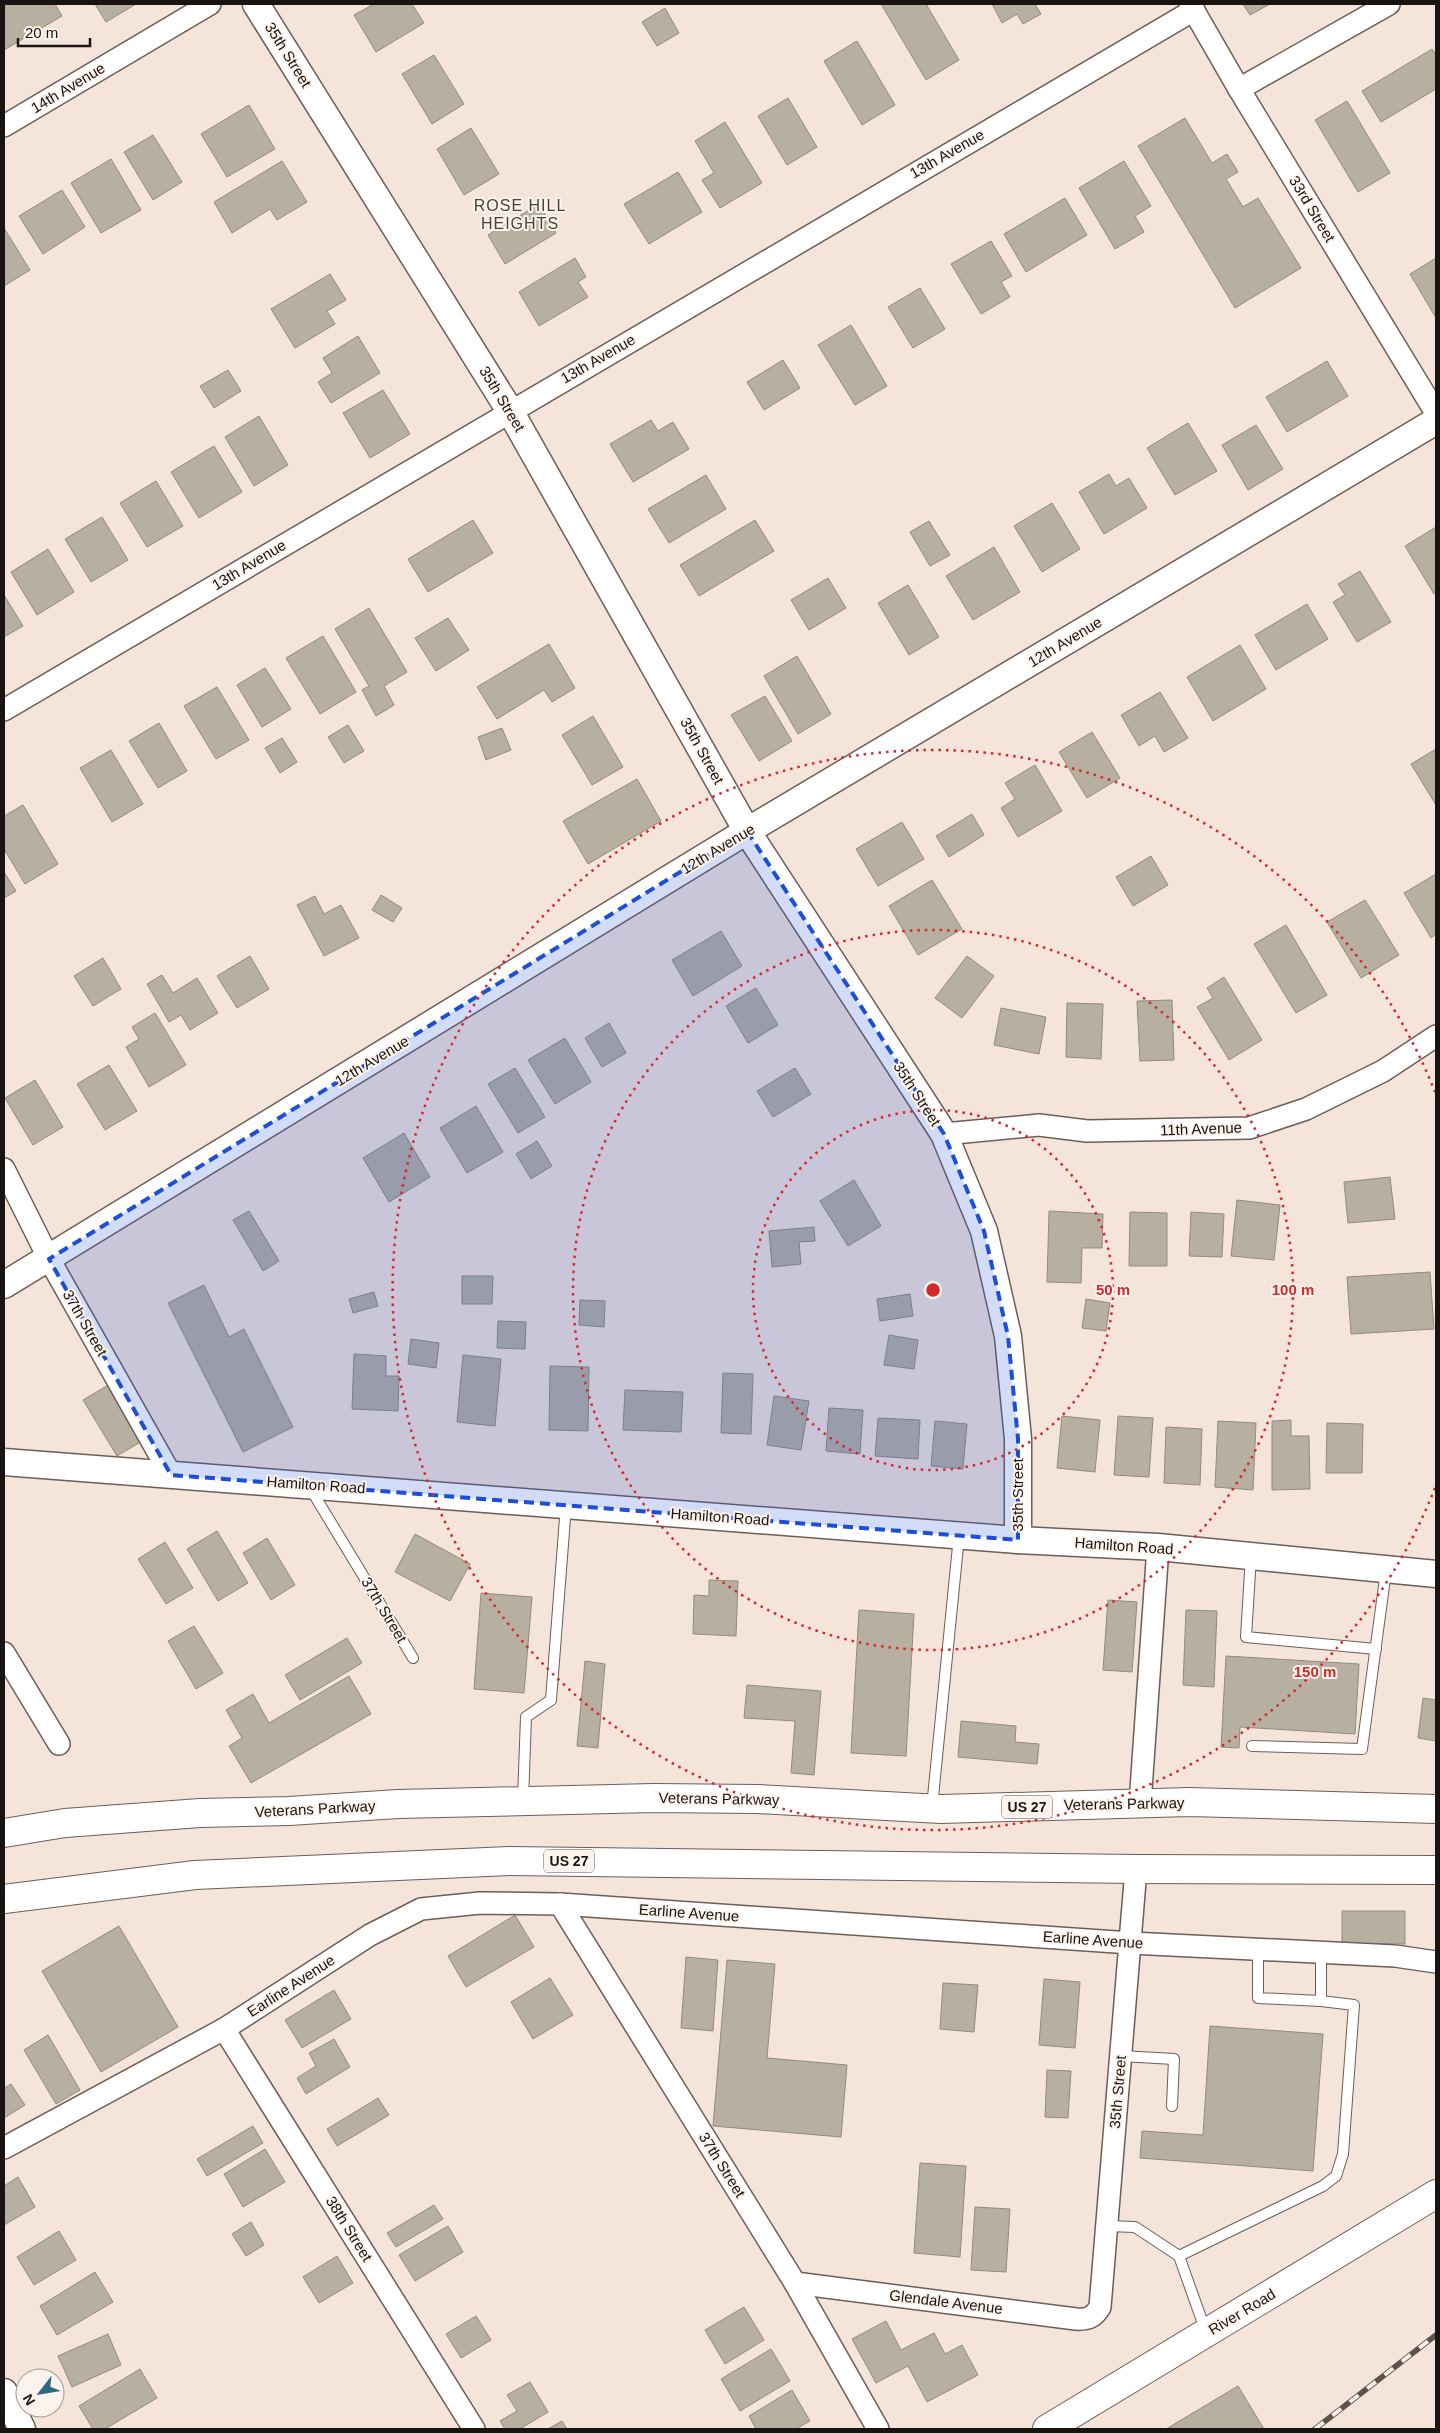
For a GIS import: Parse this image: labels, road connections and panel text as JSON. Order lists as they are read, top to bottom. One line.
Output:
{"streets":{"main road":["Veterans Parkway","US 27","River Road"],"street":["35th Street","14th Avenue","13th Avenue","33rd Street","12th Avenue","11th Avenue","37th Street","Hamilton Road","Earline Avenue","38th Street","Glendale Avenue"]},"crossings":[["35th Street","13th Avenue"],["35th Street","12th Avenue"],["35th Street","11th Avenue"],["35th Street","Hamilton Road"],["35th Street","US 27"],["35th Street","Earline Avenue"],["35th Street","Glendale Avenue"],["13th Avenue","33rd Street"],["12th Avenue","37th Street"],["37th Street","Hamilton Road"],["37th Street","Earline Avenue"],["37th Street","Glendale Avenue"],["Earline Avenue","38th Street"]],"districts":["ROSE HILL HEIGHTS"],"scale_bar":"20 m","north":"bottom left","rings":["50 m","100 m","150 m"]}
